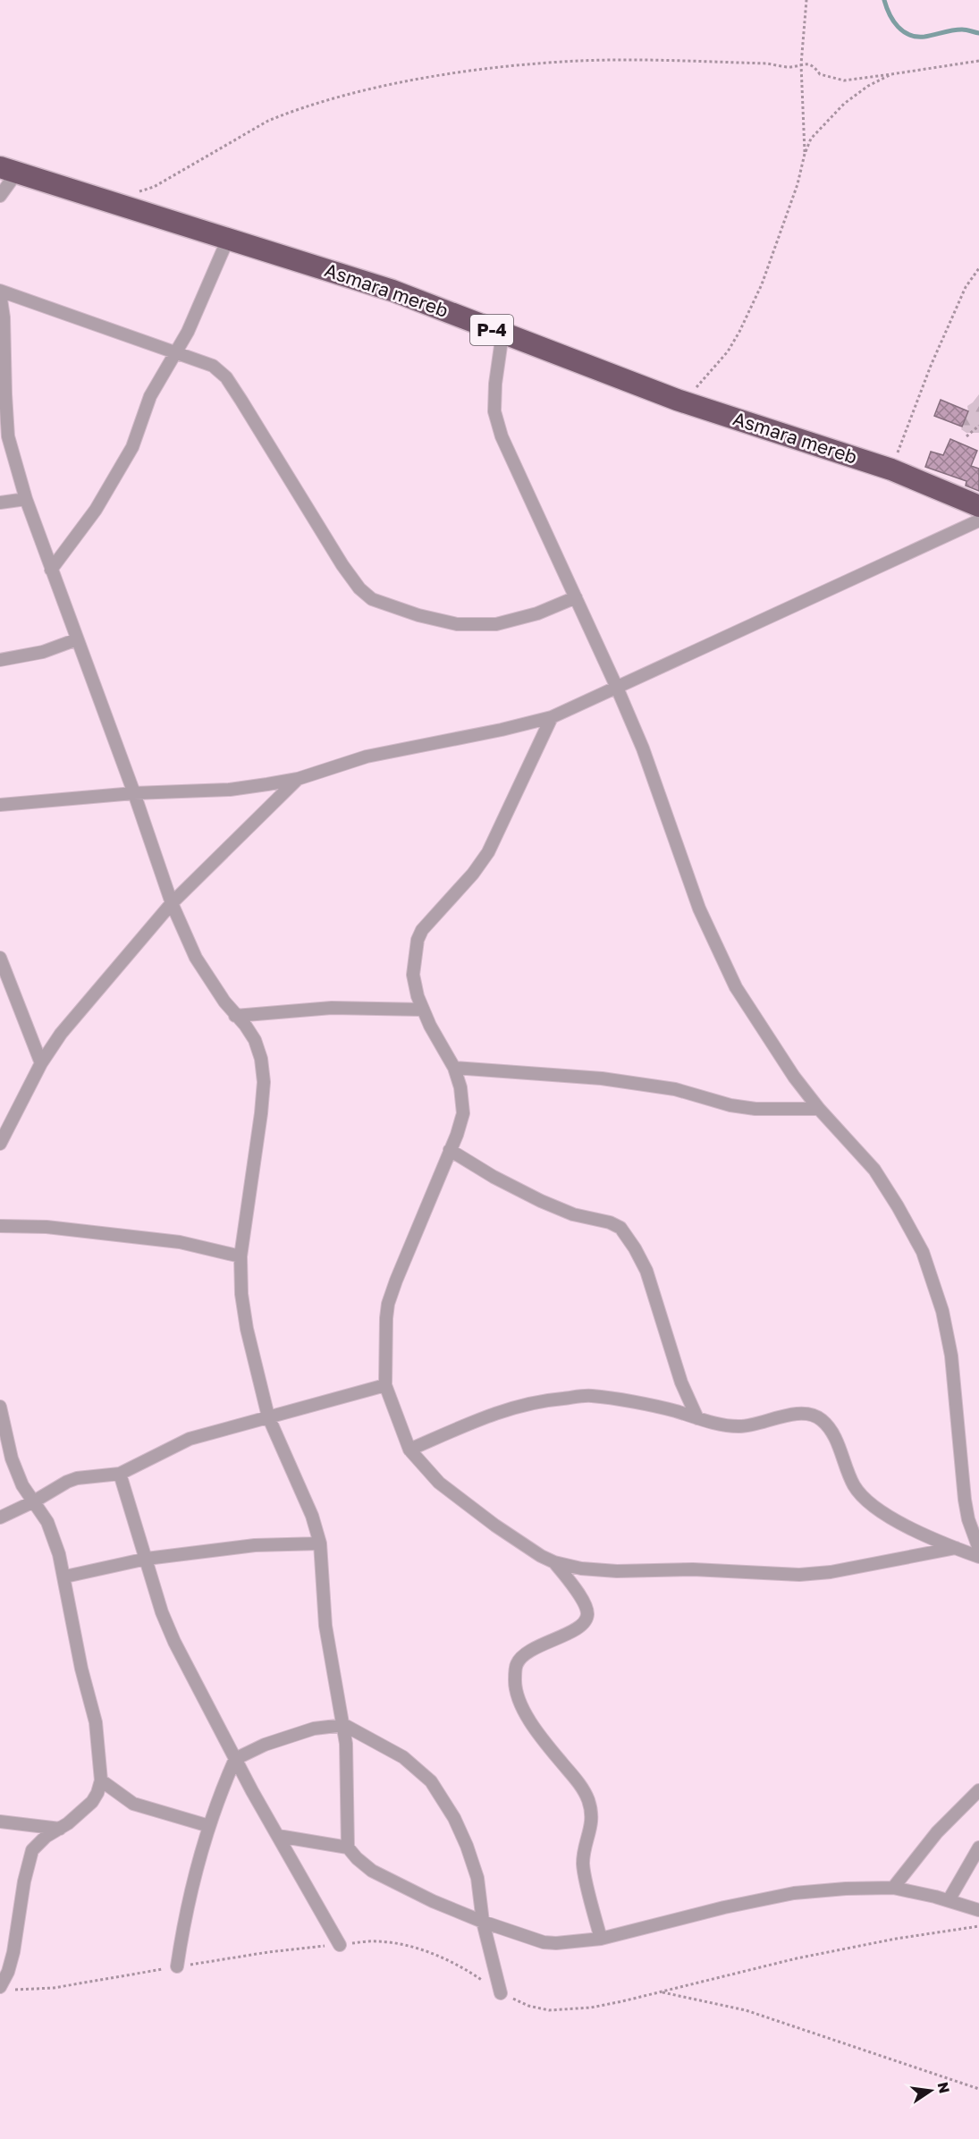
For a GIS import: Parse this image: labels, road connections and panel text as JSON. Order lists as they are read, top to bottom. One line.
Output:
{"streets":{"highway":["Asmara mereb","P-4"]},"north":"right"}
